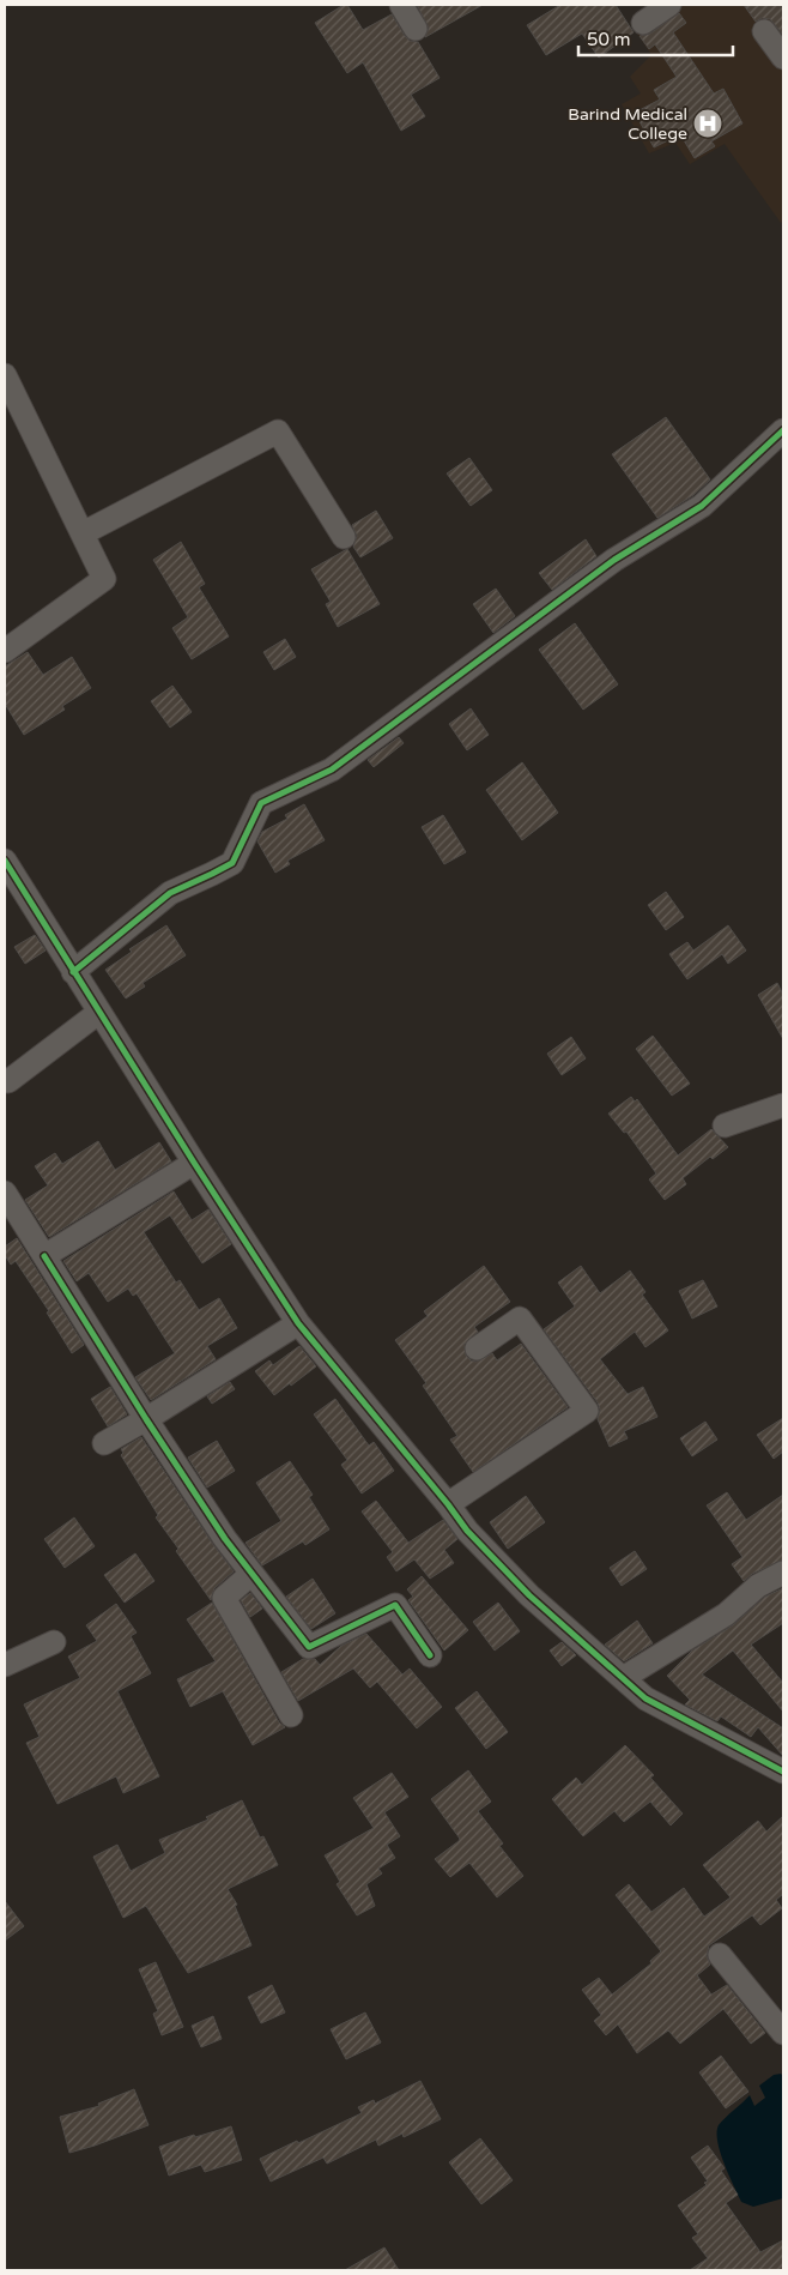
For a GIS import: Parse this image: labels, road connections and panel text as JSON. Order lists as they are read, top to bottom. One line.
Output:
{"places":{"hospital":["Barind Medical College"]},"scale_bar":"50 m"}
